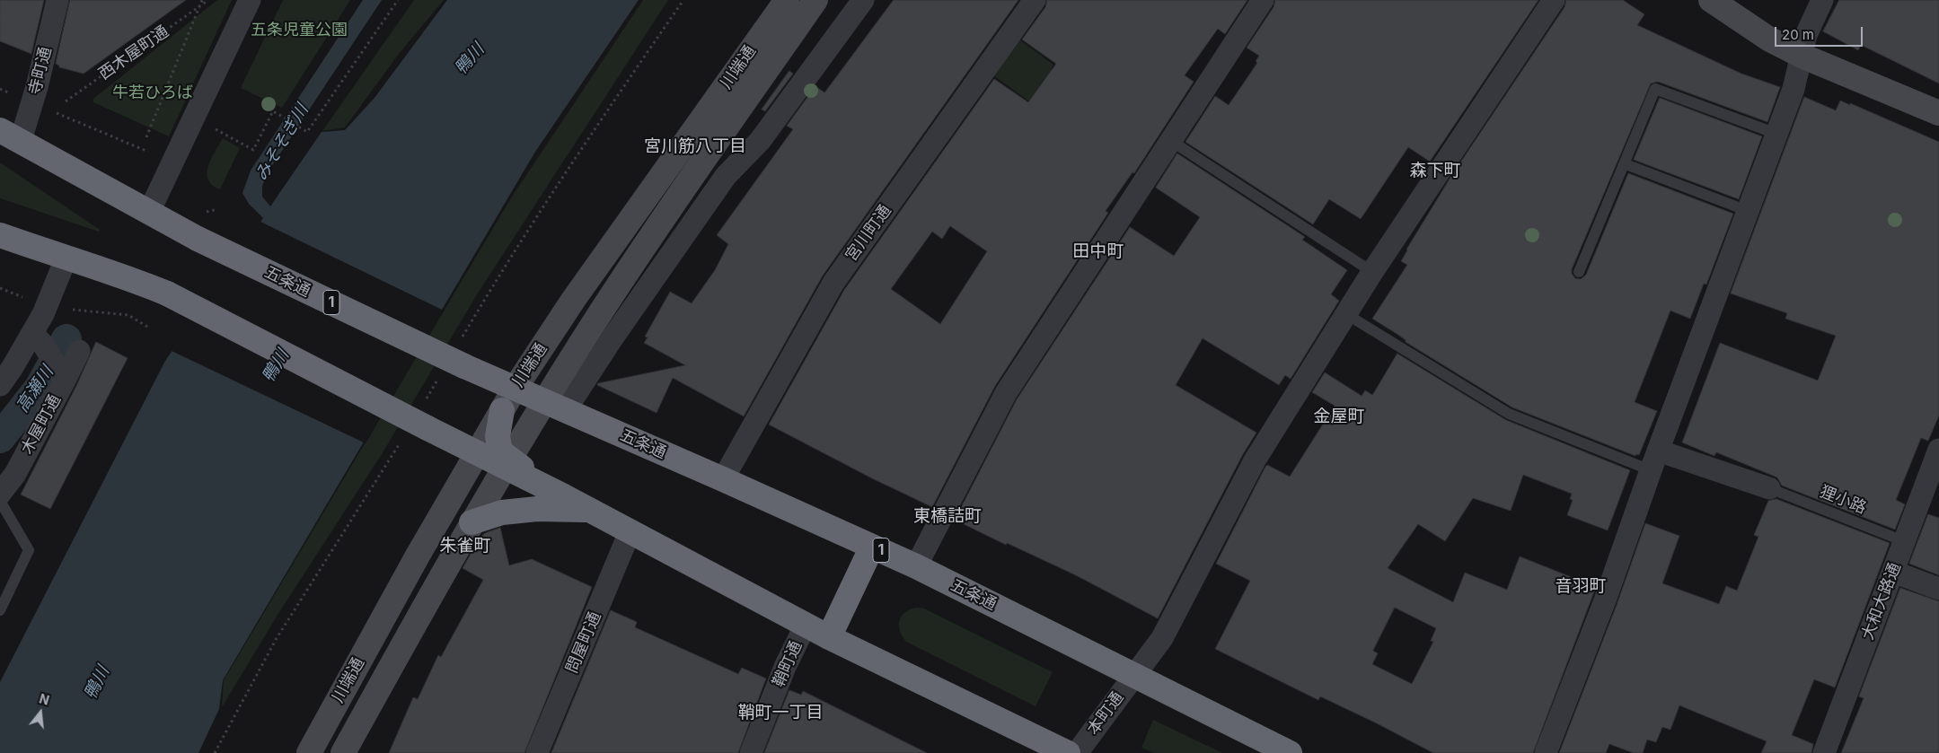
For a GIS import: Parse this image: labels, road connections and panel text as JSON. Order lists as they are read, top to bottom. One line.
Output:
{"streets":{"highway":["五条通","1"],"street":["川端通","寺町通","宮川町通","木屋町通","大和大路通","問屋町通","鞘町通","本町通"],"lane":["狸小路"],"path":["西木屋町通"]},"crossings":[["川端通","五条通"],["寺町通","五条通"],["宮川町通","五条通"],["五条通","本町通"],["狸小路","大和大路通"]],"districts":["宮川筋八丁目","森下町","田中町","金屋町","東橋詰町","朱雀町","音羽町","鞘町一丁目"],"water":["鴨川","みそそぎ川","高瀬川"],"parks":["五条児童公園","牛若ひろば"],"scale_bar":"20 m","north":"top"}
